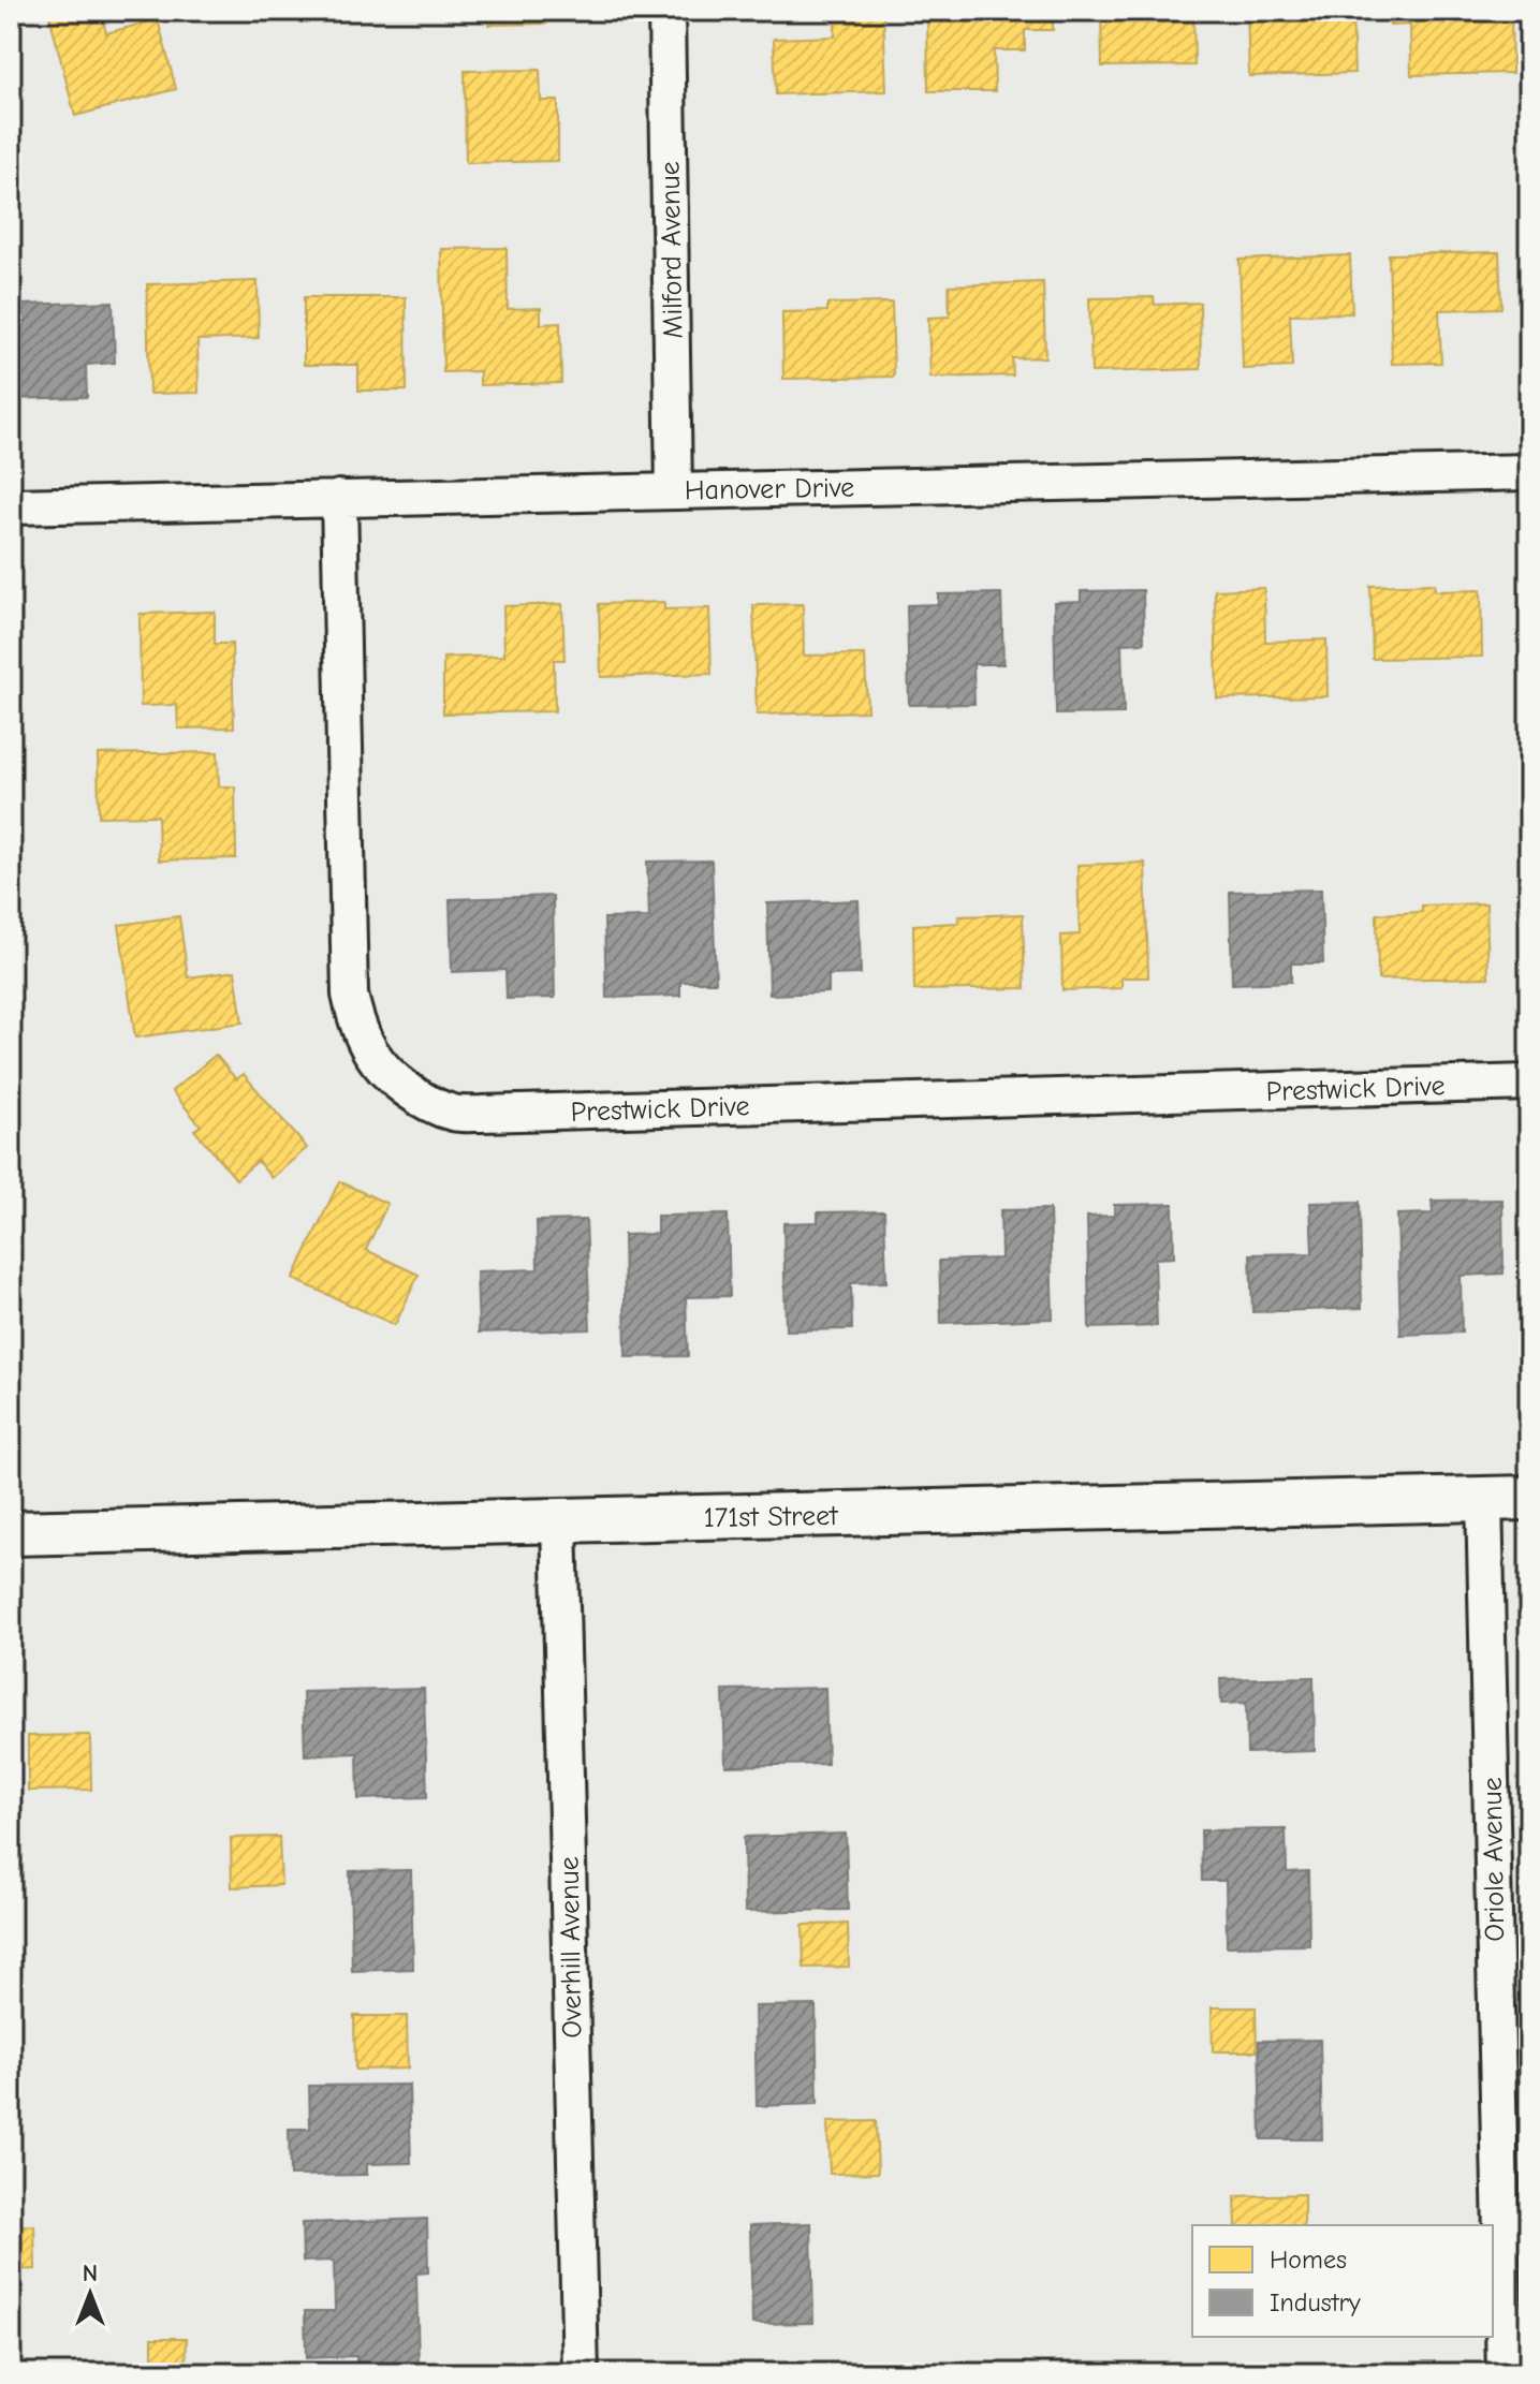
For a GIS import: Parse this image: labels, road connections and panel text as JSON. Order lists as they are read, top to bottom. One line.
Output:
{"streets":{"street":["Milford Avenue","Hanover Drive","Prestwick Drive","171st Street","Oriole Avenue","Overhill Avenue"]},"crossings":[["Milford Avenue","Hanover Drive"],["Hanover Drive","Prestwick Drive"],["171st Street","Oriole Avenue"],["171st Street","Overhill Avenue"]],"legend":["Homes","Industry"],"north":"top"}
